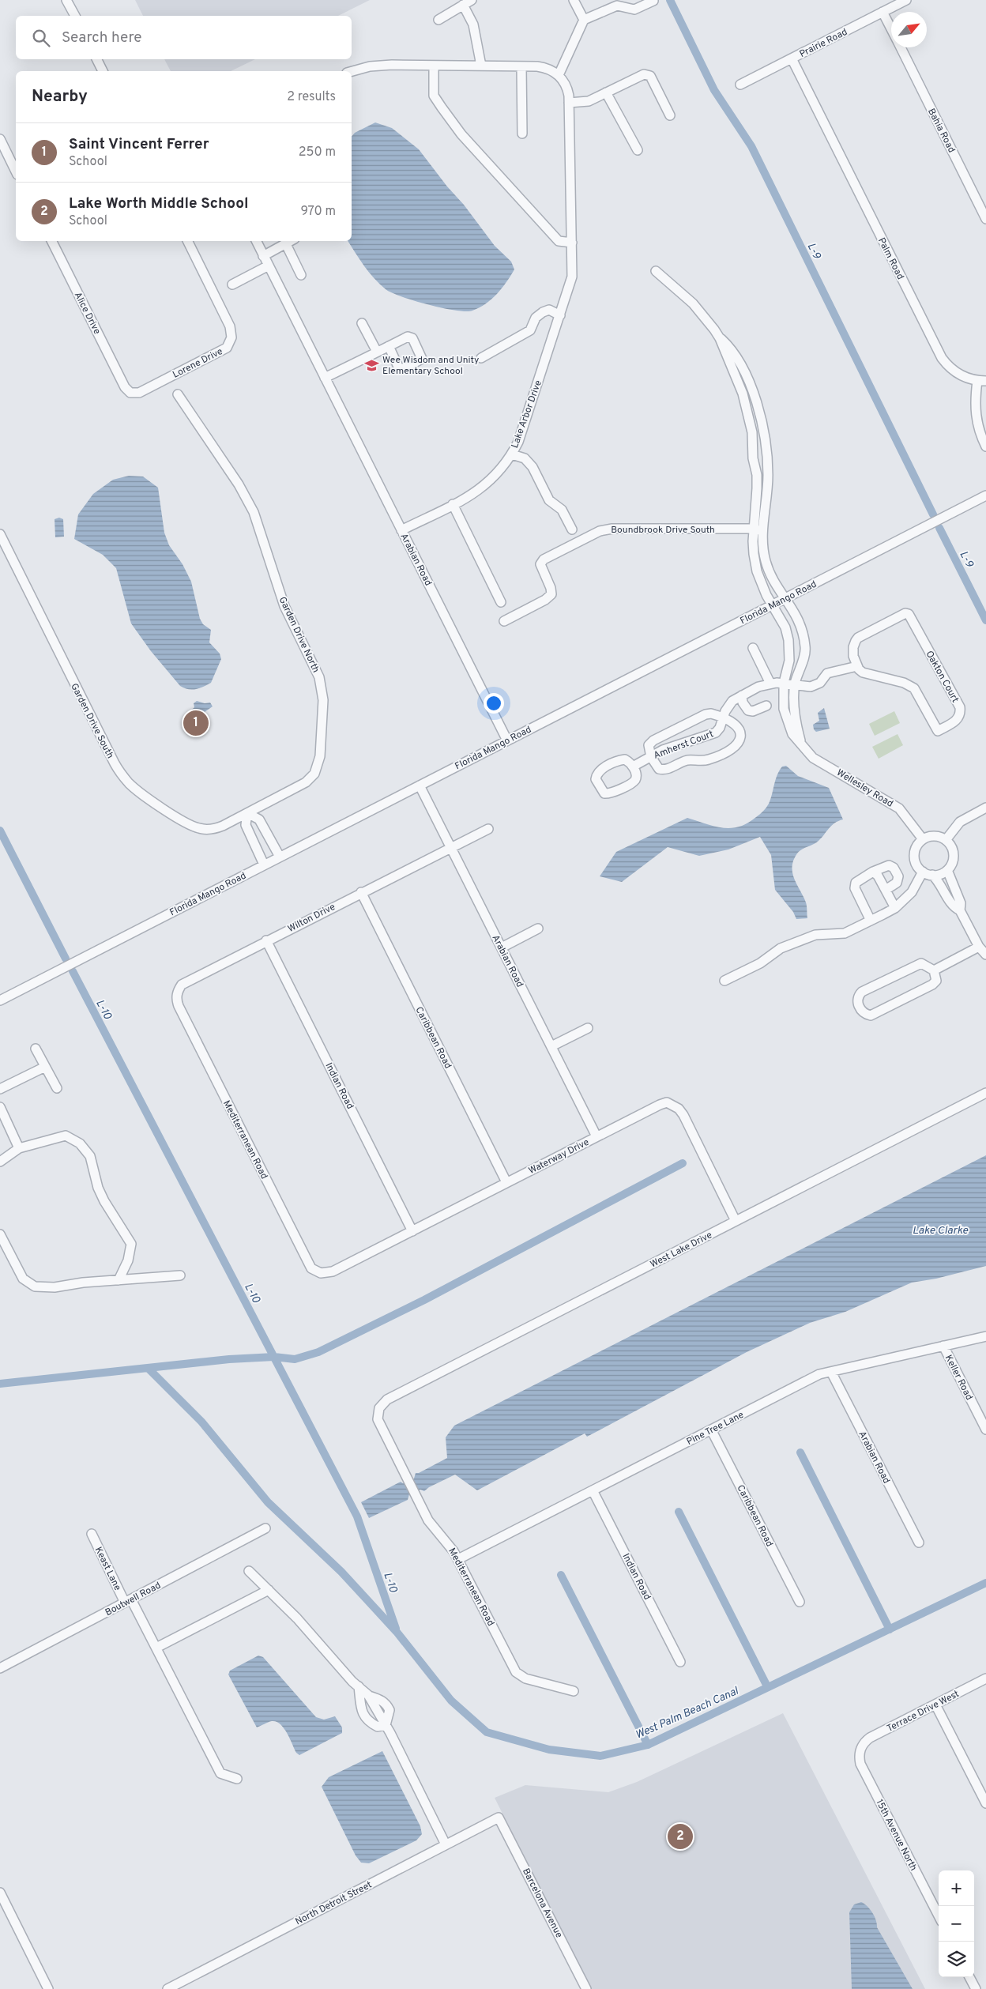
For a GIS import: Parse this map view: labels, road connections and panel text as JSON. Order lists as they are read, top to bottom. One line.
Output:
{"streets":{"street":["Prairie Road","Bahia Road","Palm Road","Alice Drive","Lorene Drive","Lake Arbor Drive","Boundbrook Drive South","Arabian Road","Florida Mango Road","Garden Drive North","Oakton Court","Garden Drive South","Amherst Court","Wellesley Road","Wilton Drive","Caribbean Road","Indian Road","Mediterranean Road","Waterway Drive","West Lake Drive","Keller Road","Pine Tree Lane","Keast Lane","Boutwell Road","Terrace Drive West","15th Avenue North","North Detroit Street","Barcelona Avenue"]},"crossings":[["Prairie Road","Bahia Road"],["Prairie Road","Palm Road"],["Alice Drive","Lorene Drive"],["Lake Arbor Drive","Arabian Road"],["Boundbrook Drive South","Wellesley Road"],["Arabian Road","Florida Mango Road"],["Arabian Road","Wilton Drive"],["Arabian Road","Waterway Drive"],["Arabian Road","Pine Tree Lane"],["Florida Mango Road","Wellesley Road"],["Garden Drive North","Garden Drive South"],["Amherst Court","Wellesley Road"],["Wilton Drive","Caribbean Road"],["Wilton Drive","Indian Road"],["Wilton Drive","Mediterranean Road"],["Caribbean Road","Waterway Drive"],["Caribbean Road","Pine Tree Lane"],["Indian Road","Waterway Drive"],["Indian Road","Pine Tree Lane"],["Mediterranean Road","Waterway Drive"],["Mediterranean Road","West Lake Drive"],["Mediterranean Road","Pine Tree Lane"],["Waterway Drive","West Lake Drive"],["Keller Road","Pine Tree Lane"],["Keast Lane","Boutwell Road"],["Terrace Drive West","15th Avenue North"],["North Detroit Street","Barcelona Avenue"]],"water":["L-9","L-10","Lake Clarke","West Palm Beach Canal"],"places":{"school or university":["Wee Wisdom and Unity Elementary School"]},"north":"top right","page":{"search":"Search here","heading":["Nearby","2 results"],"list":[{"mark":"1","name":"Saint Vincent Ferrer","note":"School","value":"250 m"},{"mark":"2","name":"Lake Worth Middle School","note":"School","value":"970 m"}],"pins":["1","2"],"map_buttons":["+","−"]}}
